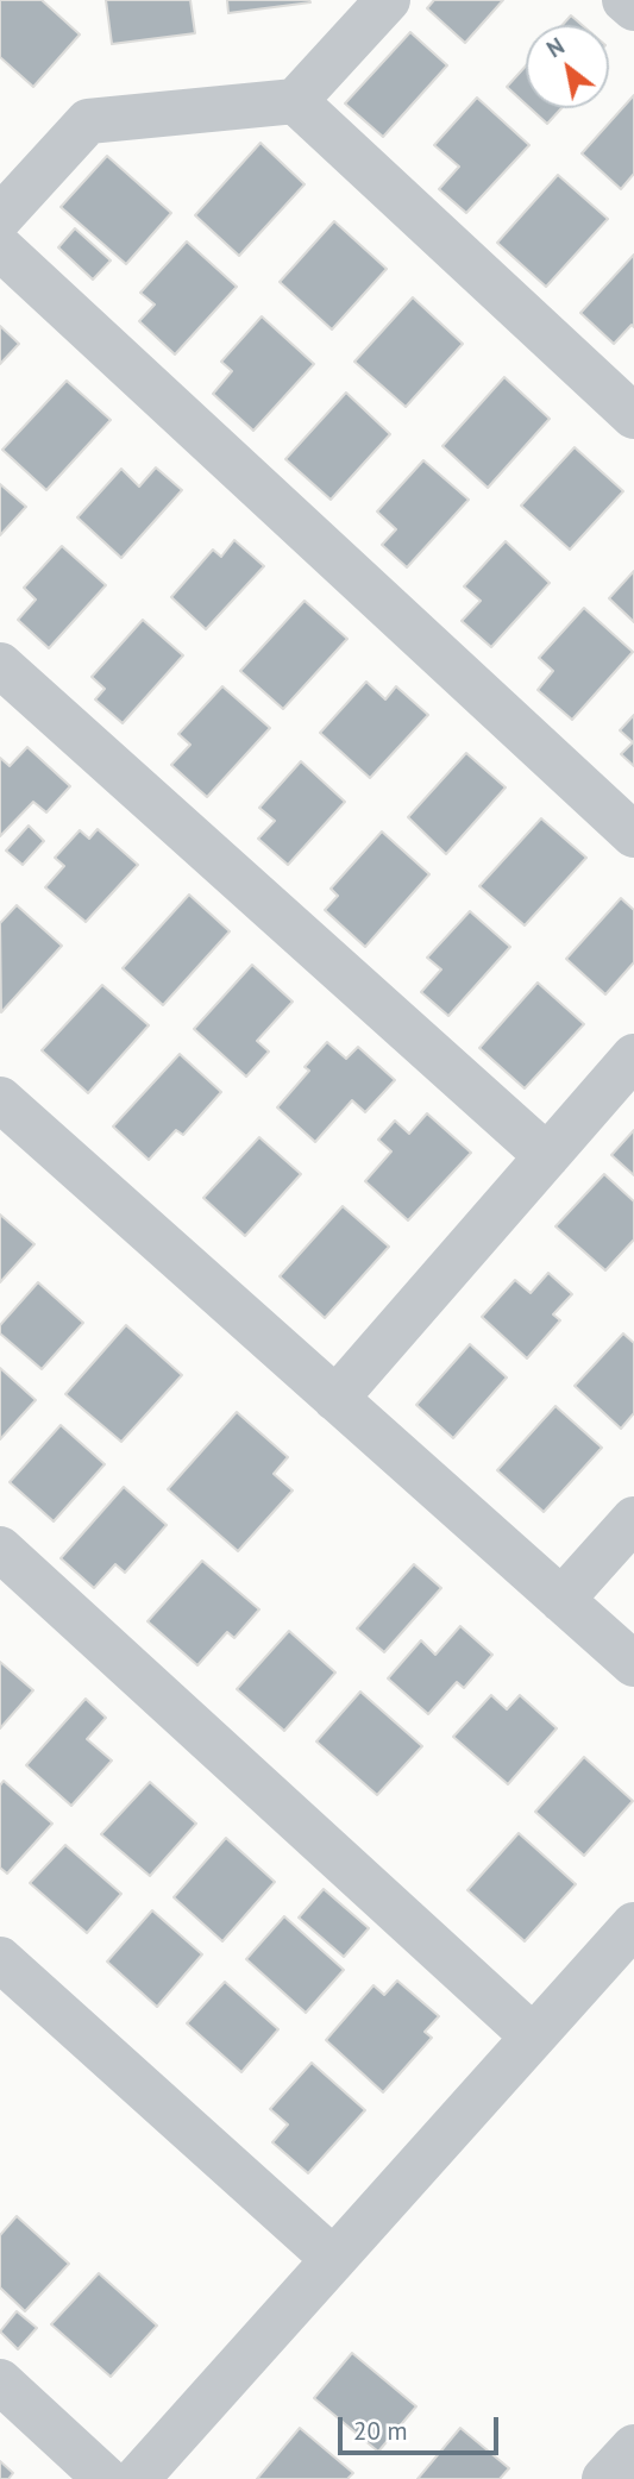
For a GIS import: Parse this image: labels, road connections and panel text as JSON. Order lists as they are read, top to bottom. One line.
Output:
{"scale_bar":"20 m","north":"top left"}
